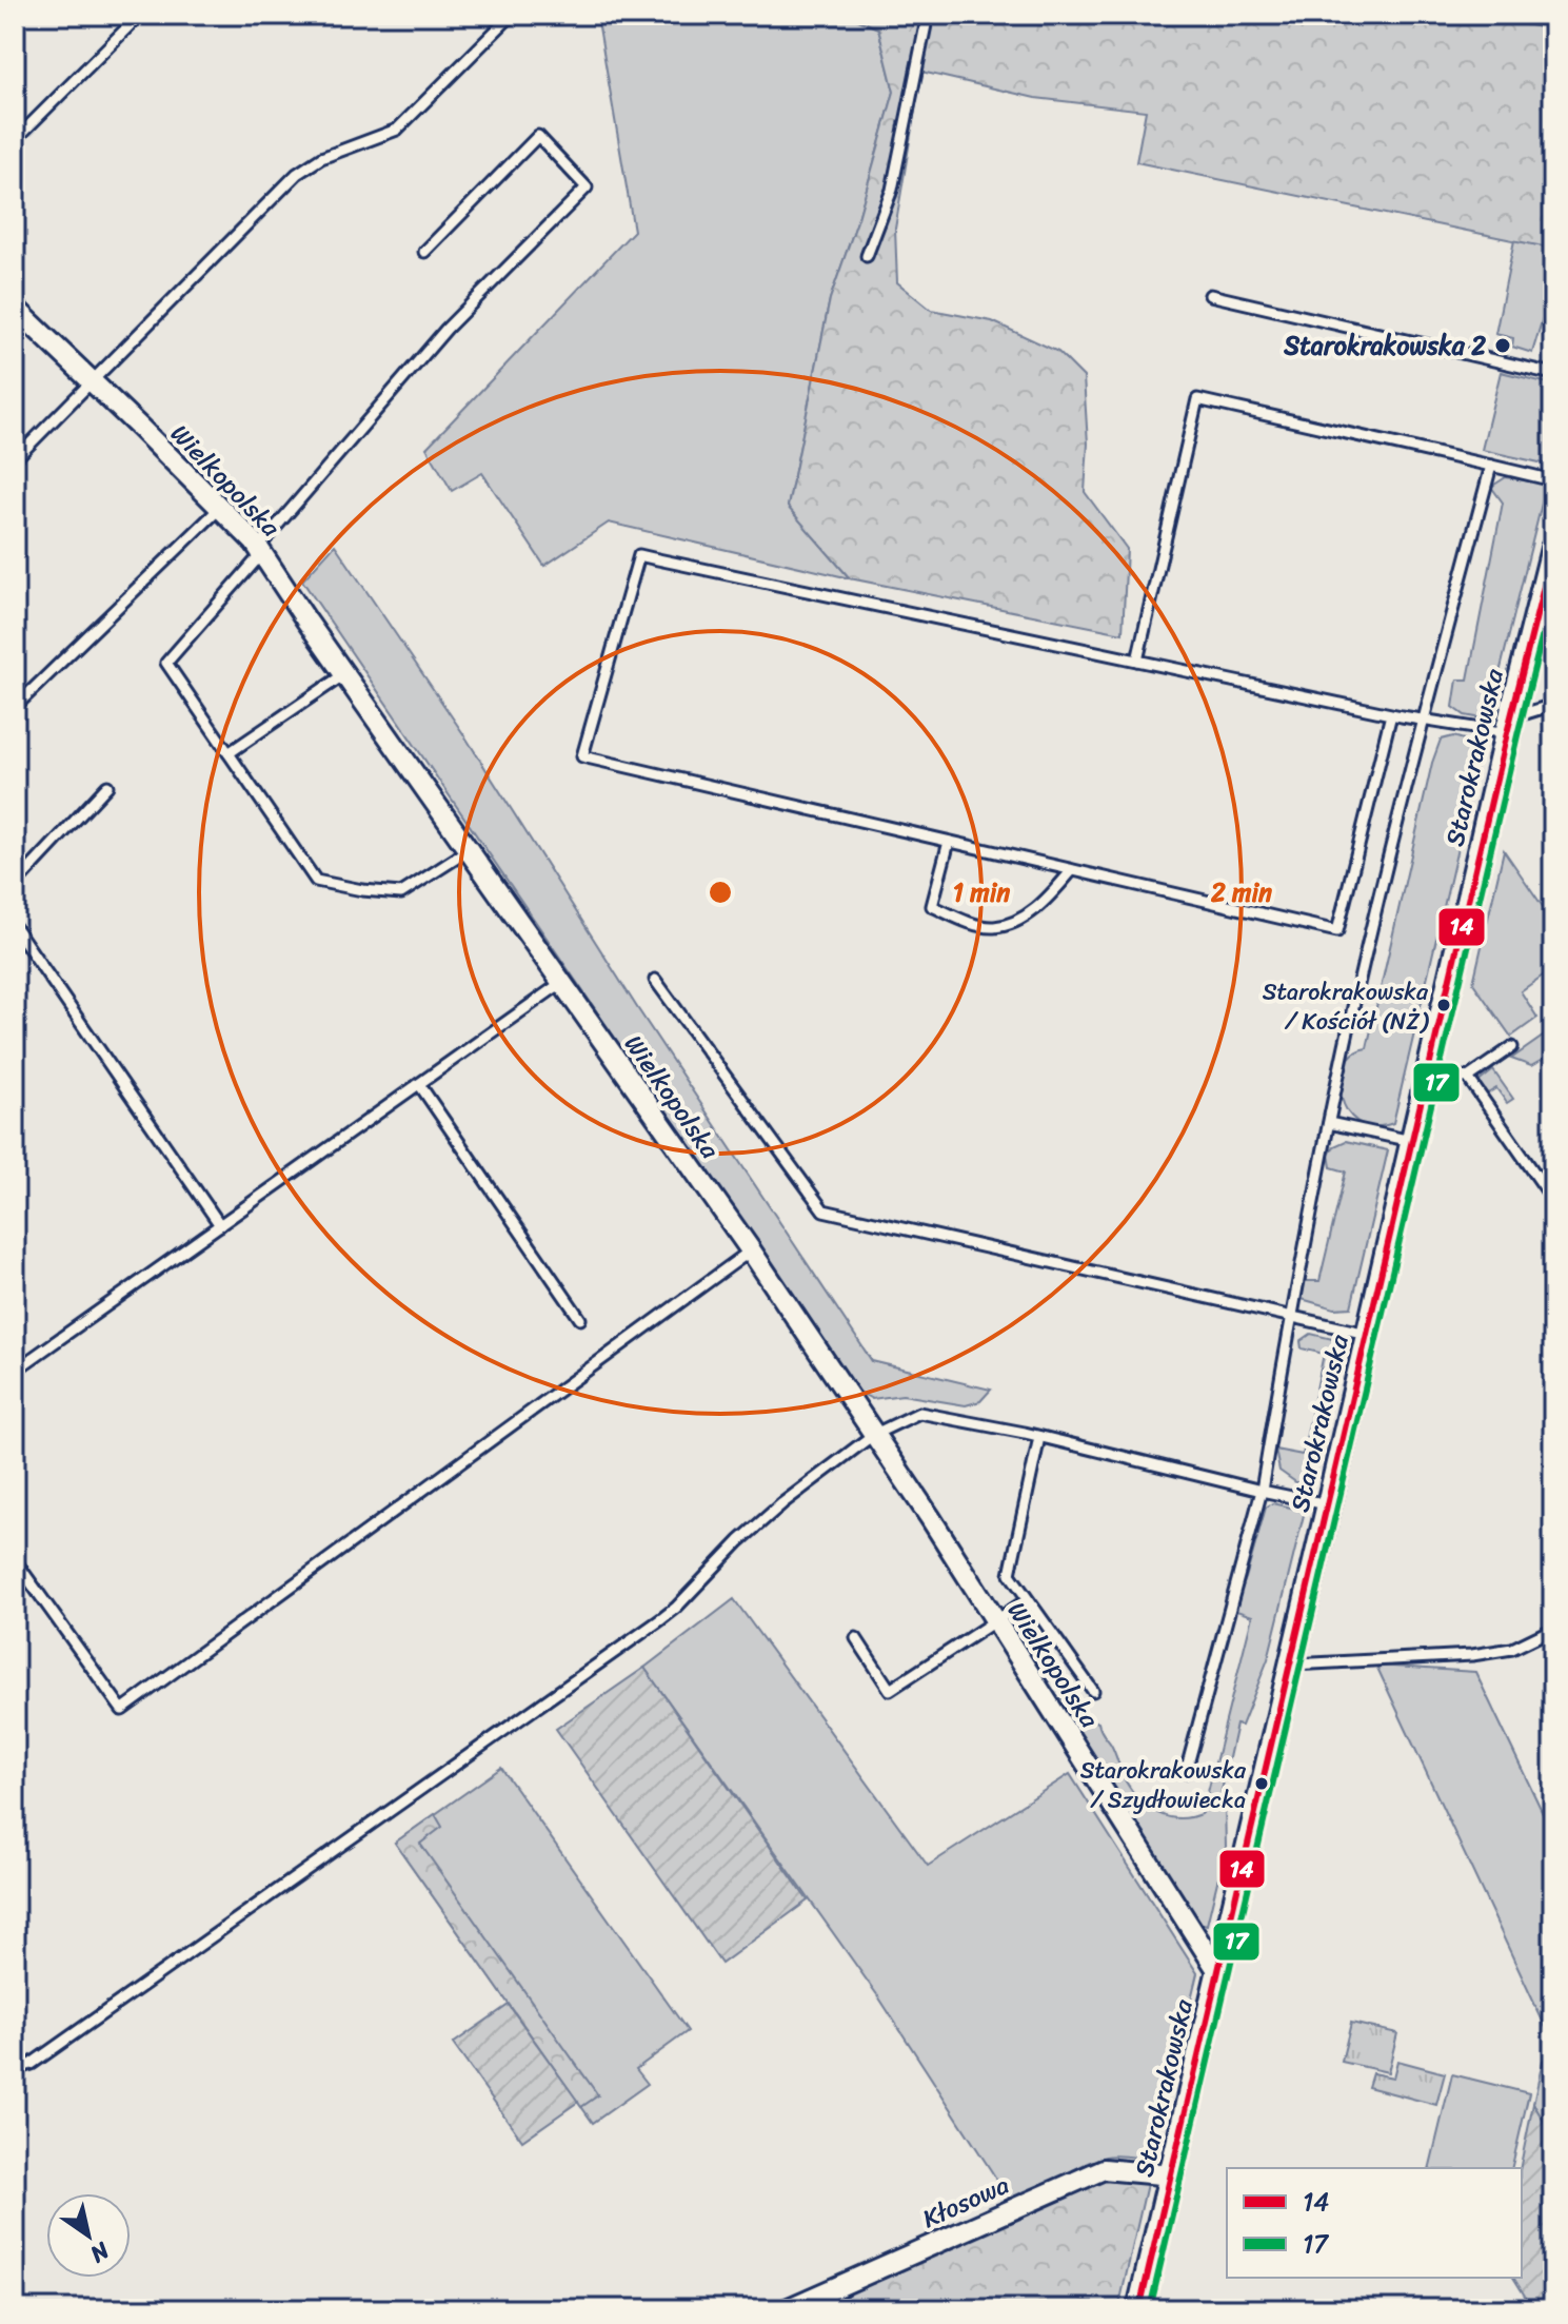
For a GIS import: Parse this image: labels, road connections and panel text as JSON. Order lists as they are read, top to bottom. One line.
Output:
{"streets":{"street":["Wielkopolska","Starokrakowska","Kłosowa"]},"crossings":[["Wielkopolska","Starokrakowska"],["Starokrakowska","Kłosowa"]],"places":["Starokrakowska 2","Starokrakowska / Kościół (NŻ)","Starokrakowska / Szydłowiecka"],"lines":["transit line 14","transit line 17"],"legend":["14","17"],"north":"bottom right","rings":["1 min","2 min"]}
